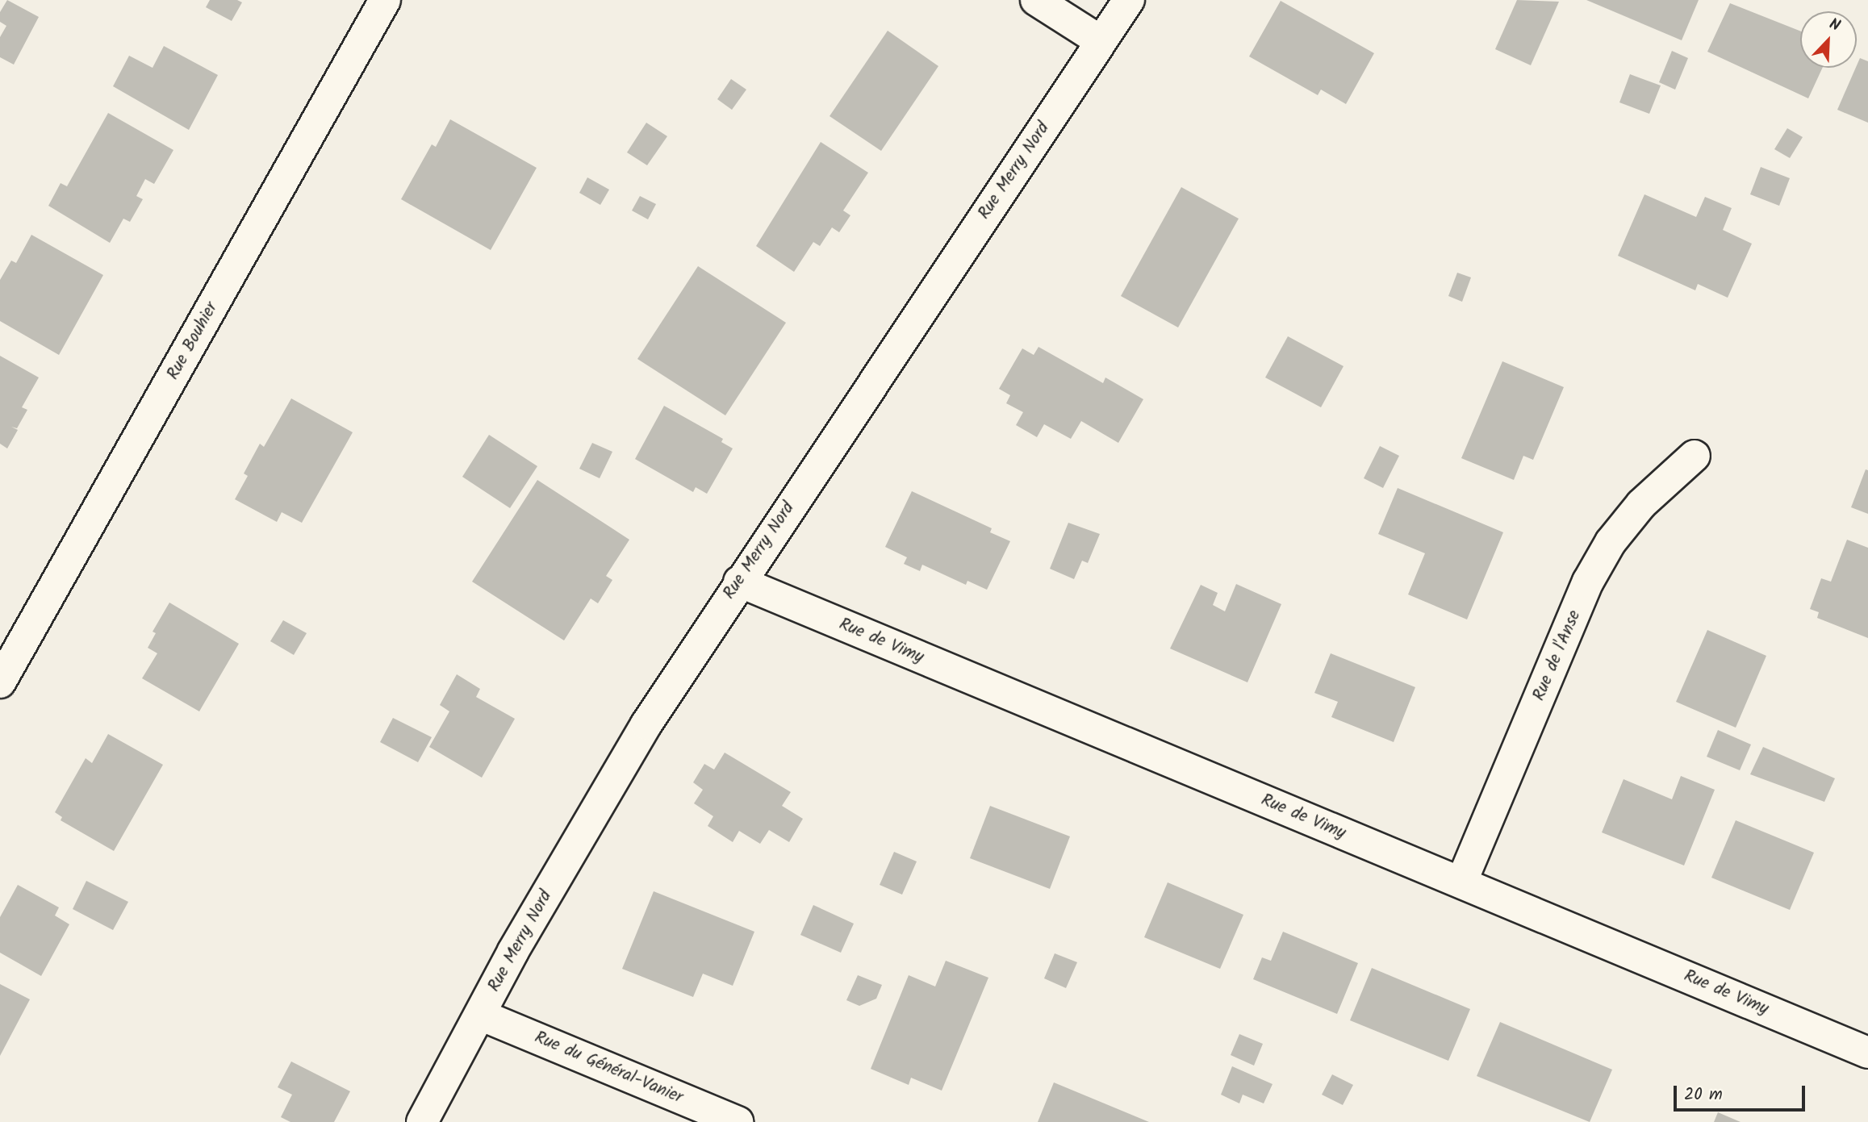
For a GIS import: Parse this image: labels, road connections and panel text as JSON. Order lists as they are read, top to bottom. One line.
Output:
{"streets":{"street":["Rue Merry Nord","Rue Bouhier","Rue de Vimy","Rue de l'Anse","Rue du Général-Vanier"]},"crossings":[["Rue Merry Nord","Rue de Vimy"],["Rue Merry Nord","Rue du Général-Vanier"],["Rue de Vimy","Rue de l'Anse"]],"scale_bar":"20 m","north":"top right"}
